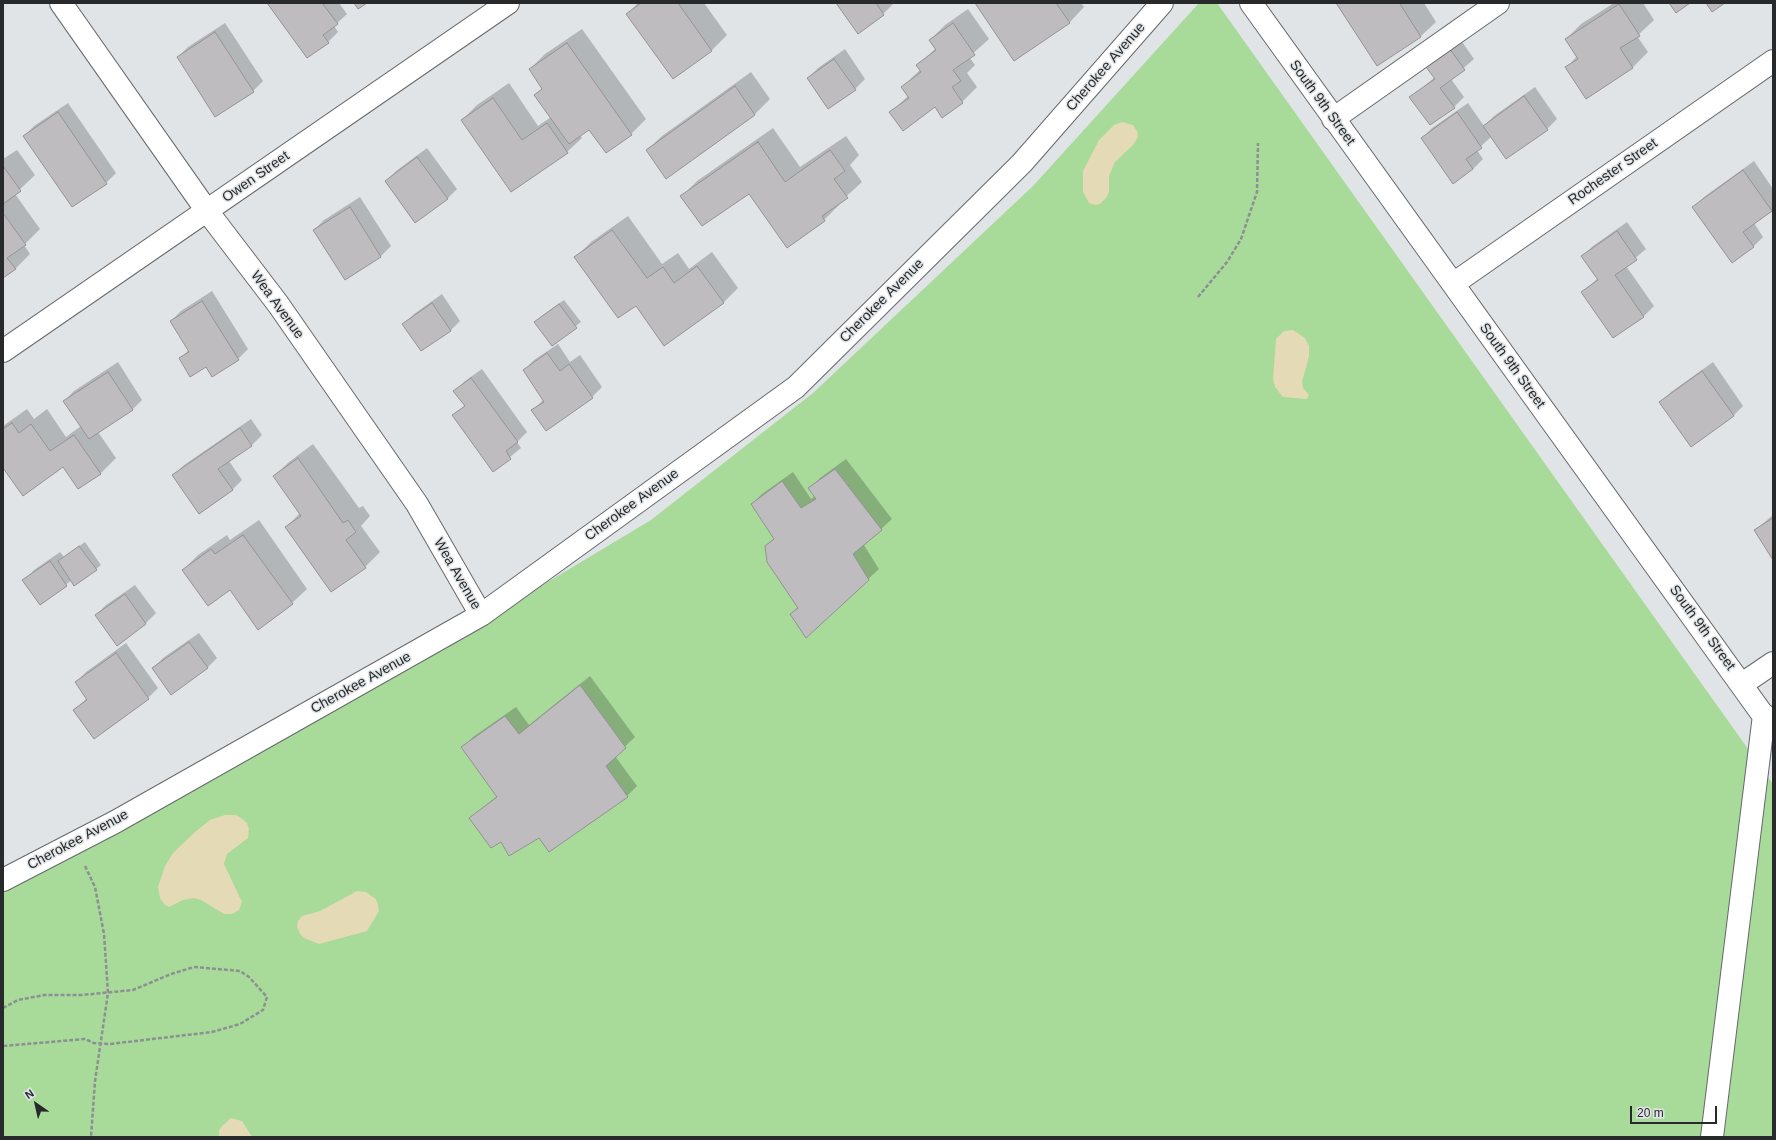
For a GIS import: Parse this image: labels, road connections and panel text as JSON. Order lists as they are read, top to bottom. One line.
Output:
{"streets":{"street":["Cherokee Avenue","South 9th Street","Rochester Street","Owen Street","Wea Avenue"]},"crossings":[["Cherokee Avenue","Wea Avenue"],["South 9th Street","Rochester Street"],["Owen Street","Wea Avenue"]],"scale_bar":"20 m","north":"top left"}
